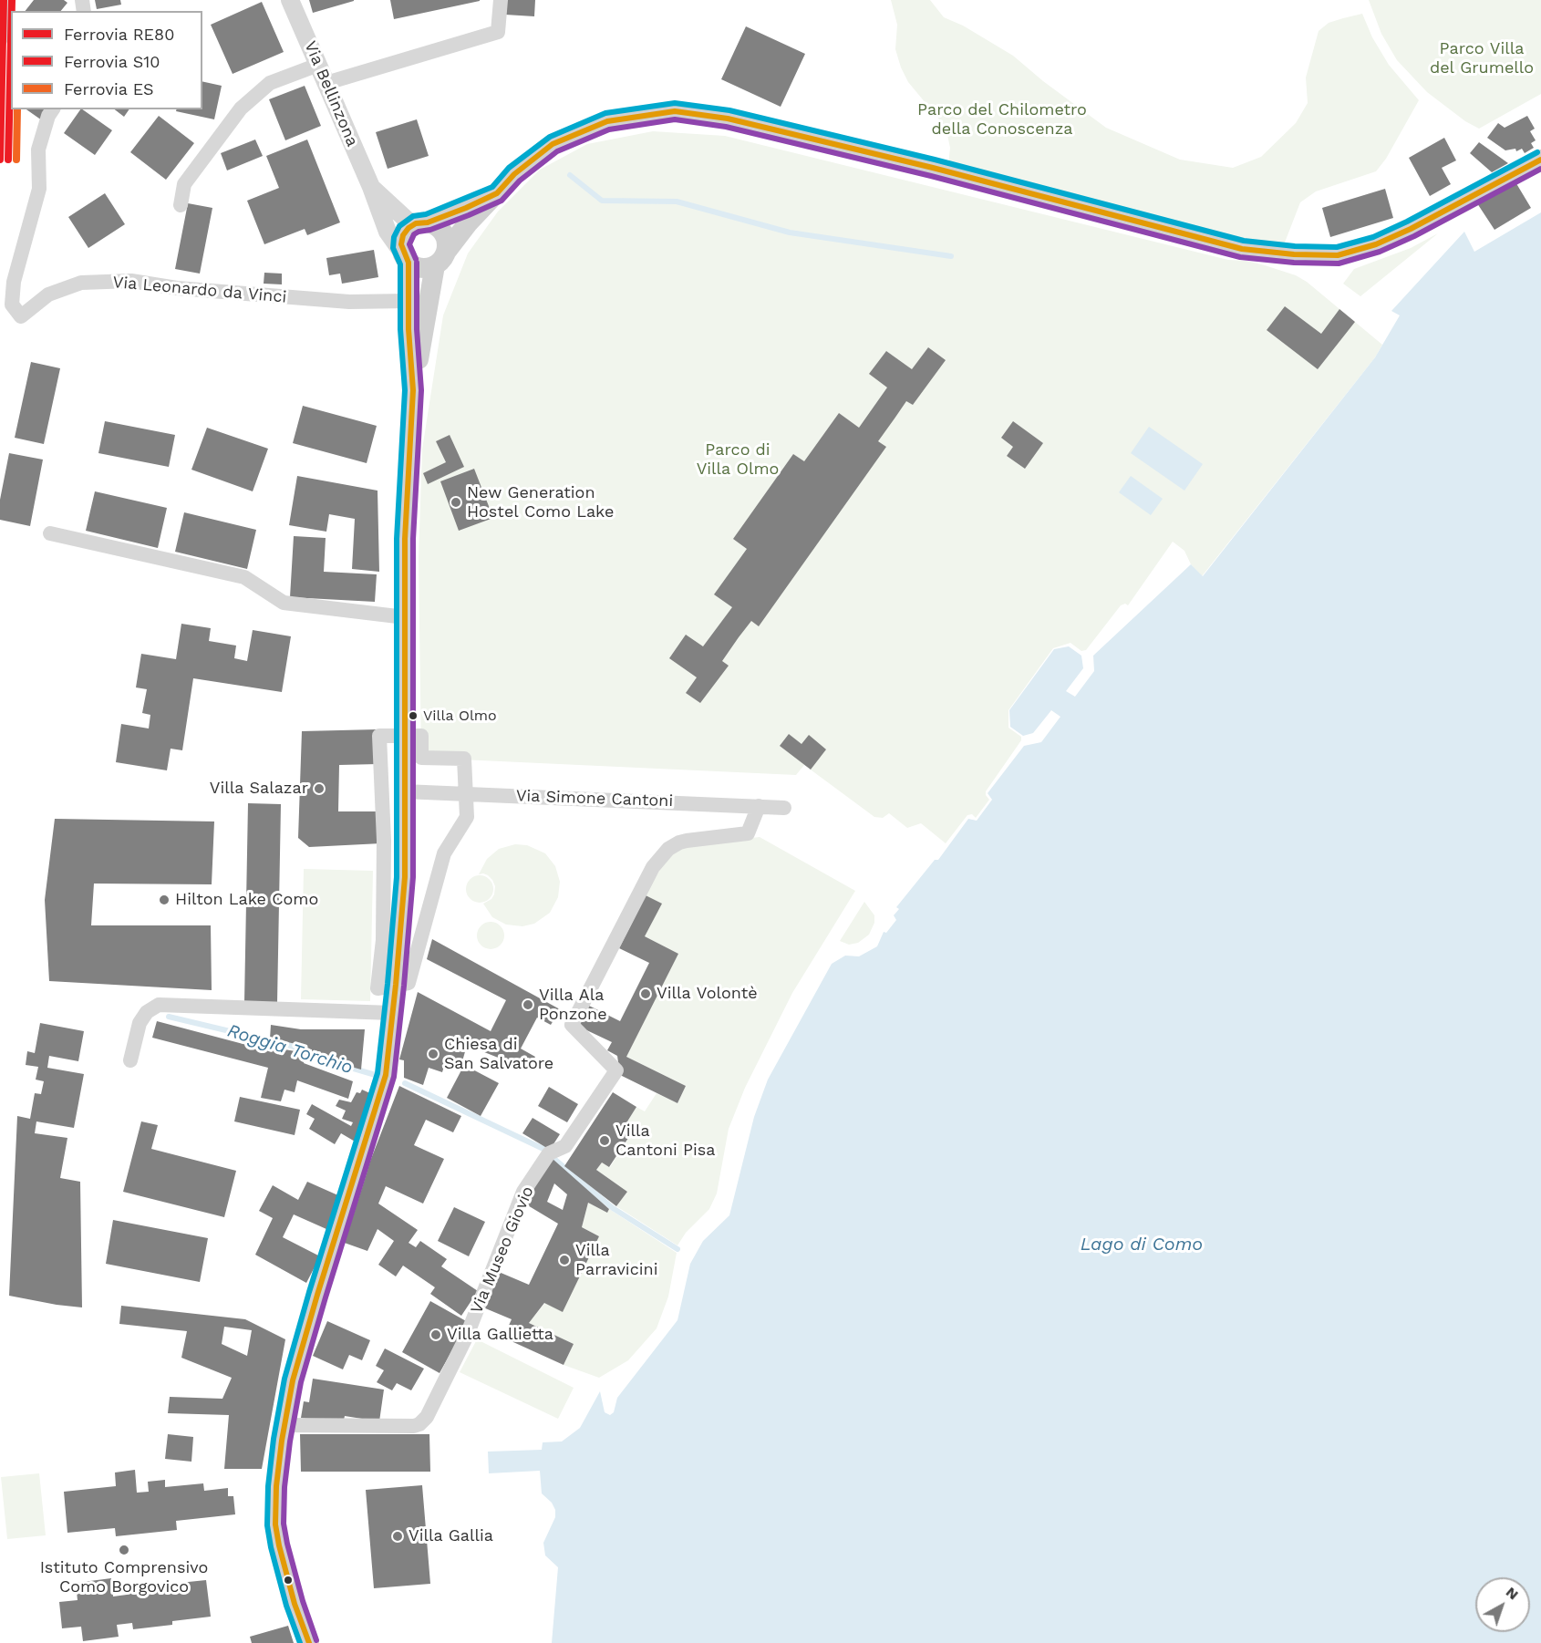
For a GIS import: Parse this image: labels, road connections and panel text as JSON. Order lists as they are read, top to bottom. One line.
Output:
{"streets":{"street":["Via Bellinzona","Via Leonardo da Vinci","Via Simone Cantoni","Via Museo Giovio"]},"crossings":[["Via Simone Cantoni","Via Museo Giovio"]],"water":["Roggia Torchio","Lago di Como"],"parks":["Parco Villa del Grumello","Parco del Chilometro della Conoscenza","Parco di Villa Olmo"],"places":["New Generation Hostel Como Lake","Villa Olmo","Villa Salazar","Hilton Lake Como","Villa Volontè","Villa Ala Ponzone","Chiesa di San Salvatore","Villa Cantoni Pisa","Villa Parravicini","Villa Gallietta","Villa Gallia","Istituto Comprensivo Como Borgovico"],"lines":["rail line RE80","rail line S10","rail line ES"],"legend":["Ferrovia RE80","Ferrovia S10","Ferrovia ES"],"north":"top right"}
